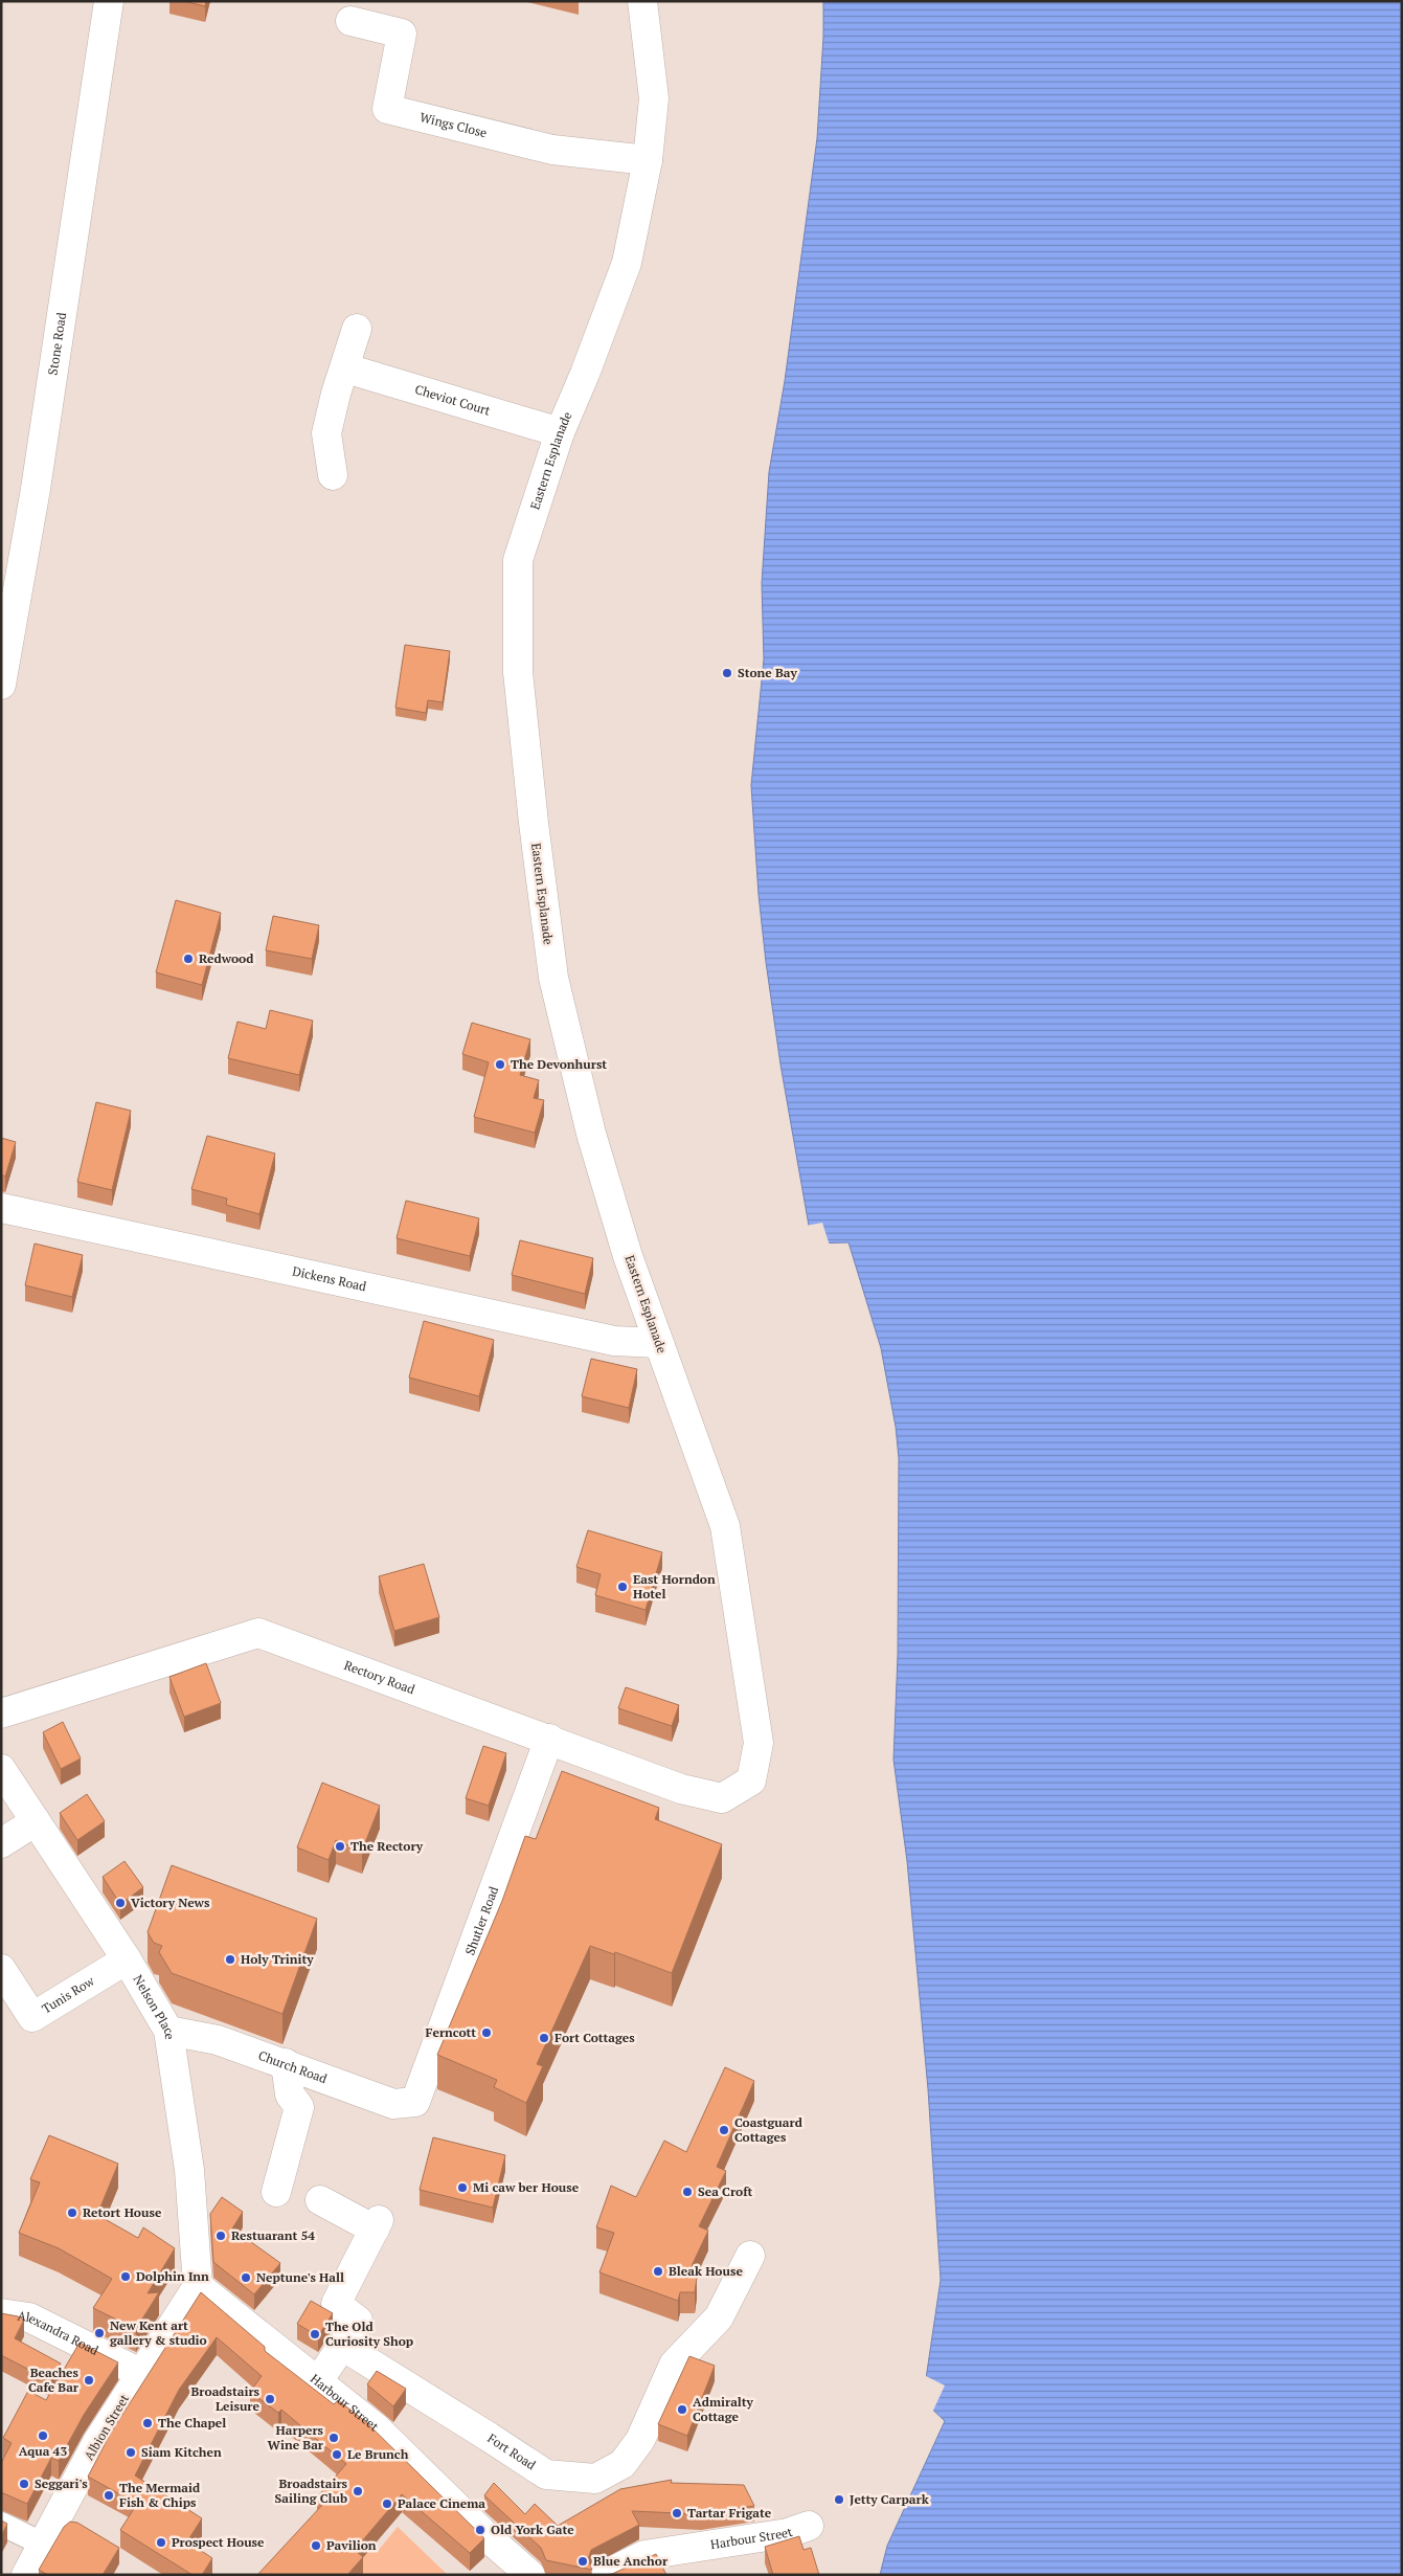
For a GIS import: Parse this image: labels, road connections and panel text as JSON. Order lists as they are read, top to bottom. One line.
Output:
{"streets":{"street":["Wings Close","Stone Road","Cheviot Court","Eastern Esplanade","Dickens Road","Rectory Road","Shutler Road","Tunis Row","Nelson Place","Church Road","Alexandra Road","Harbour Street","Albion Street","Fort Road"]},"crossings":[["Wings Close","Eastern Esplanade"],["Cheviot Court","Eastern Esplanade"],["Eastern Esplanade","Dickens Road"],["Eastern Esplanade","Rectory Road"],["Rectory Road","Shutler Road"],["Shutler Road","Church Road"],["Tunis Row","Nelson Place"],["Nelson Place","Church Road"],["Nelson Place","Harbour Street"],["Nelson Place","Albion Street"],["Alexandra Road","Albion Street"],["Harbour Street","Albion Street"]],"places":["Stone Bay","Redwood","The Devonhurst","East Horndon Hotel","The Rectory","Victory News","Holy Trinity","Ferncott","Fort Cottages","Coastguard Cottages","Mi caw ber House","Sea Croft","Retort House","Restuarant 54","Bleak House","Dolphin Inn","Neptune's Hall","New Kent art gallery & studio","The Old Curiosity Shop","Beaches Cafe Bar","Broadstairs Leisure","Admiralty Cottage","The Chapel","Aqua 43","Harpers Wine Bar","Siam Kitchen","Le Brunch","Seggari's","Broadstairs Sailing Club","The Mermaid Fish & Chips","Jetty Carpark","Palace Cinema","Tartar Frigate","Old York Gate","Prospect House","Pavilion","Blue Anchor"]}
